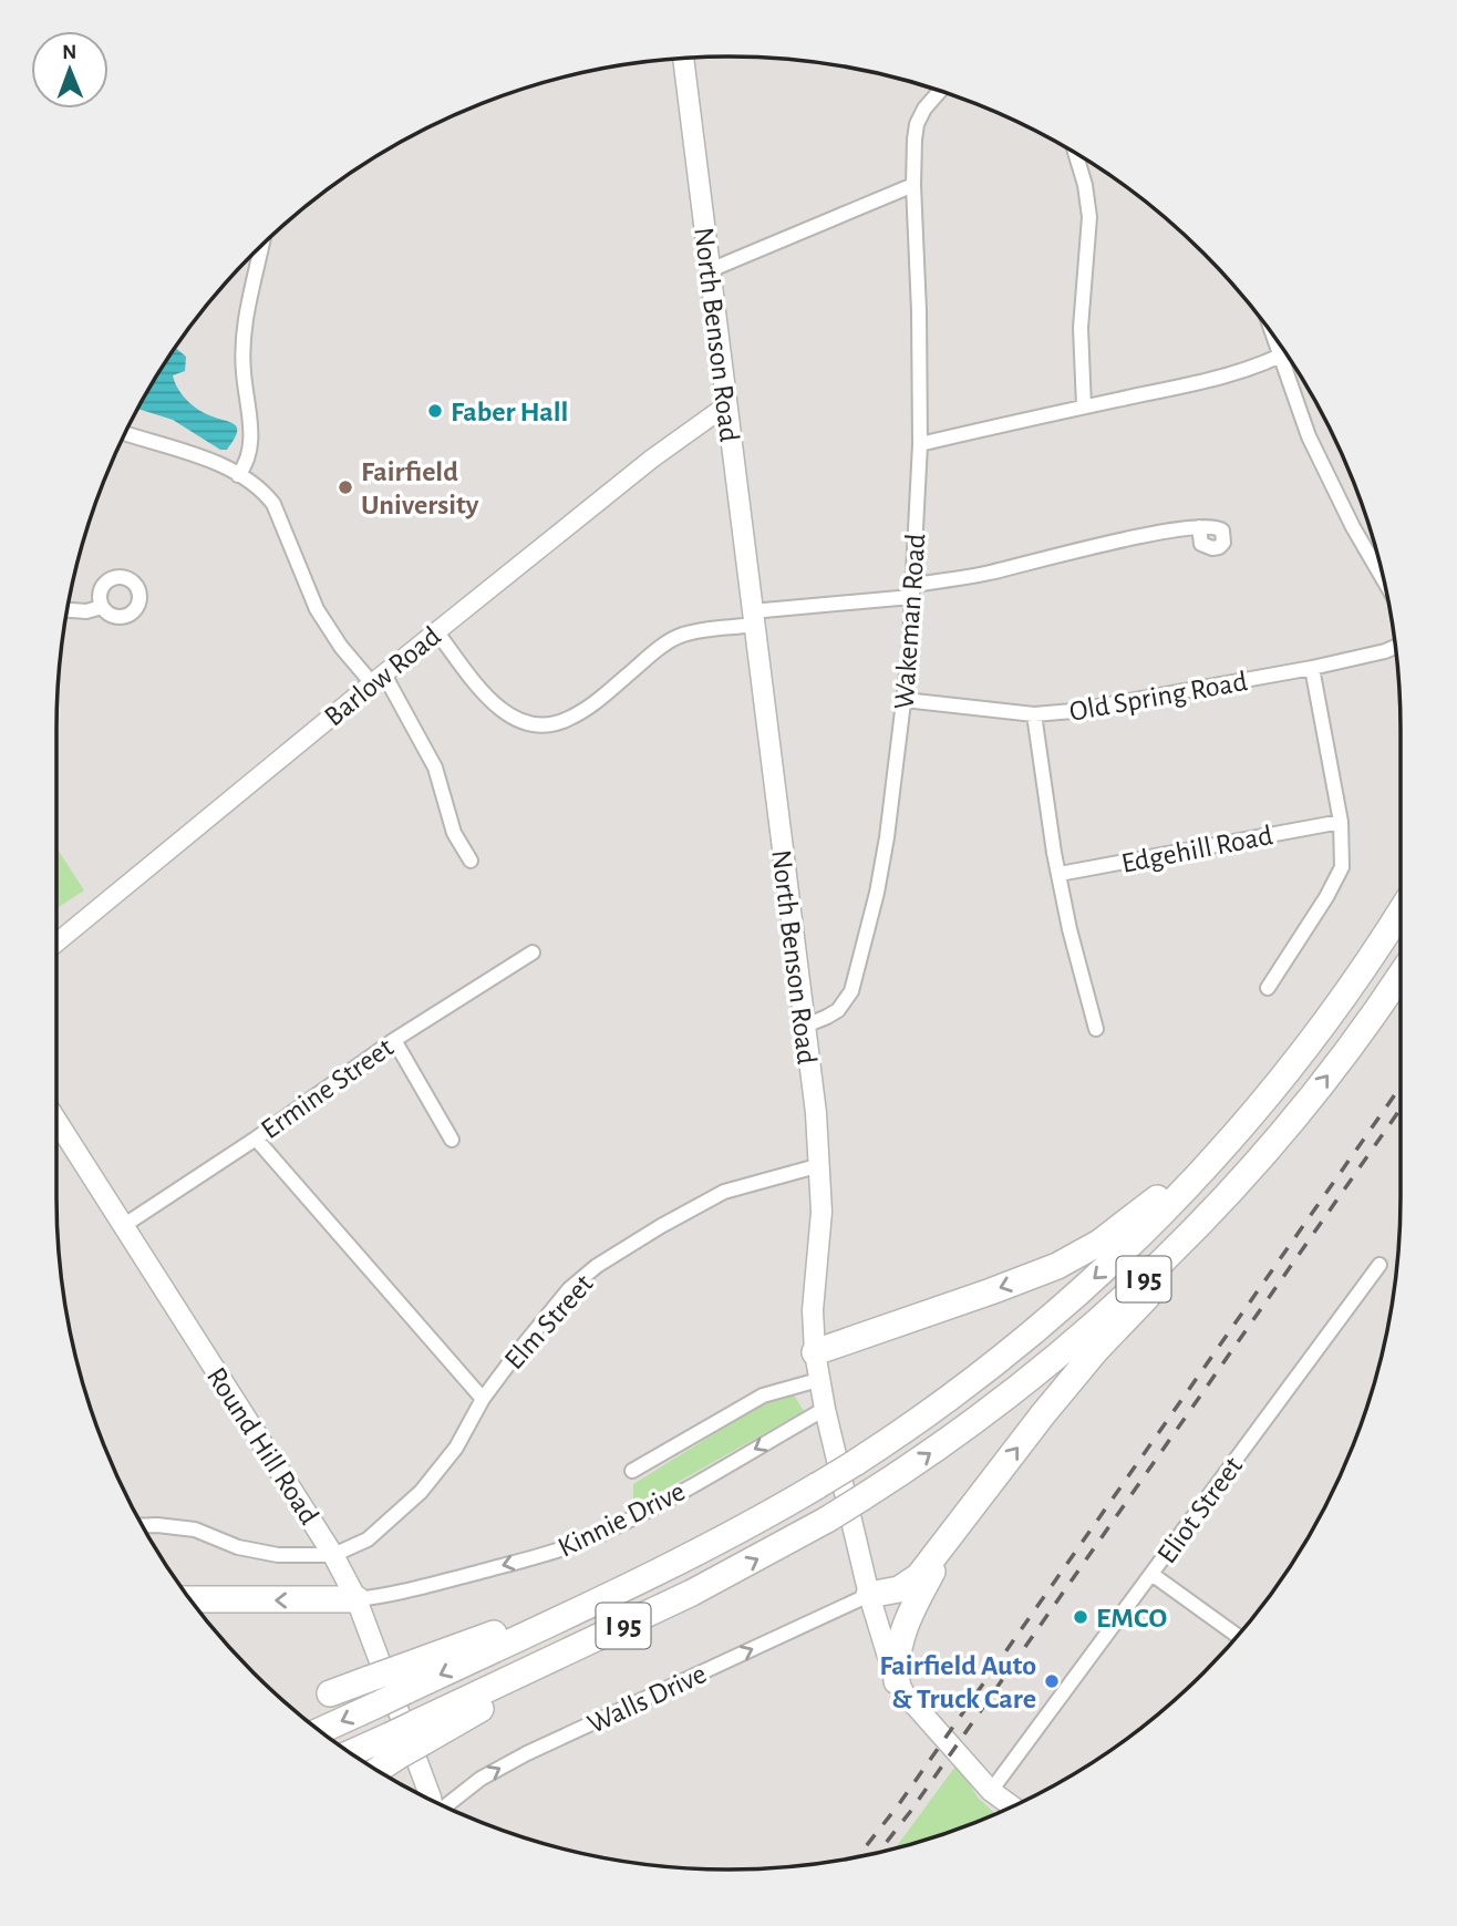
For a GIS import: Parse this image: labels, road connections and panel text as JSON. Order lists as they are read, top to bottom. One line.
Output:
{"streets":{"highway":["I 95"],"main road":["North Benson Road","Round Hill Road"],"street":["Wakeman Road","Barlow Road","Old Spring Road","Edgehill Road","Ermine Street","Elm Street","Eliot Street","Kinnie Drive","Walls Drive"]},"crossings":[["North Benson Road","Wakeman Road"],["North Benson Road","Barlow Road"],["North Benson Road","Elm Street"],["North Benson Road","Eliot Street"],["North Benson Road","Kinnie Drive"],["North Benson Road","Walls Drive"],["Wakeman Road","Old Spring Road"],["Ermine Street","Round Hill Road"],["Elm Street","Round Hill Road"],["Round Hill Road","Kinnie Drive"]],"one_way":["Walls Drive"],"places":["Faber Hall","Fairfield University","EMCO","Fairfield Auto & Truck Care"],"north":"top"}
